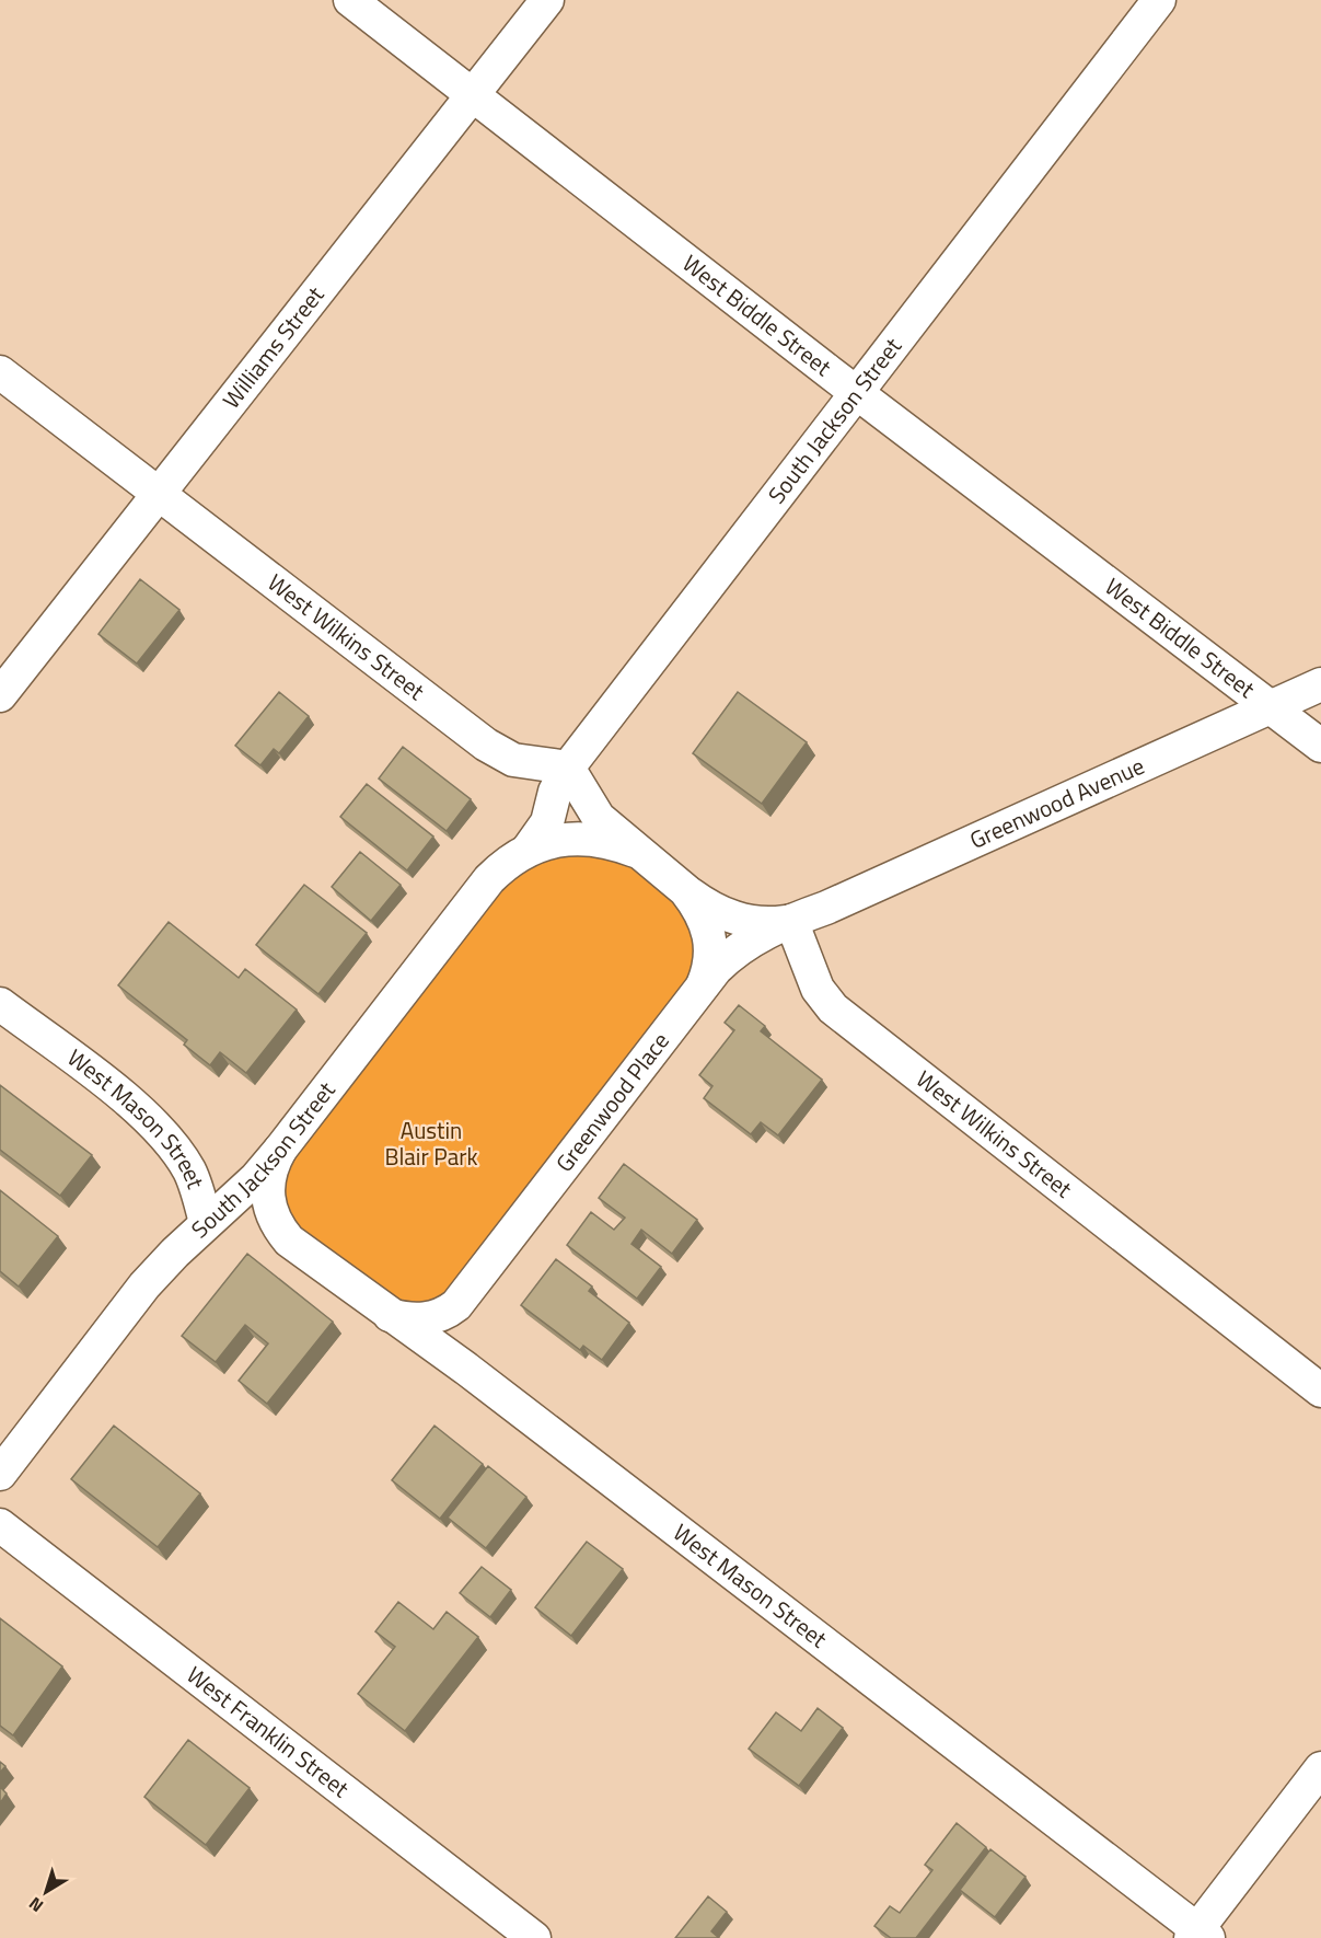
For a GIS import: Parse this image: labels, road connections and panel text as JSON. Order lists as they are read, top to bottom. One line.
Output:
{"streets":{"street":["West Biddle Street","Williams Street","South Jackson Street","West Wilkins Street","Greenwood Avenue","Greenwood Place","West Mason Street","West Franklin Street"]},"crossings":[["West Biddle Street","Williams Street"],["West Biddle Street","South Jackson Street"],["West Biddle Street","Greenwood Avenue"],["Williams Street","West Wilkins Street"],["South Jackson Street","West Wilkins Street"],["South Jackson Street","West Mason Street"],["West Wilkins Street","Greenwood Avenue"],["West Wilkins Street","Greenwood Place"],["Greenwood Avenue","Greenwood Place"],["Greenwood Place","West Mason Street"]],"parks":["Austin Blair Park"],"north":"bottom left"}
